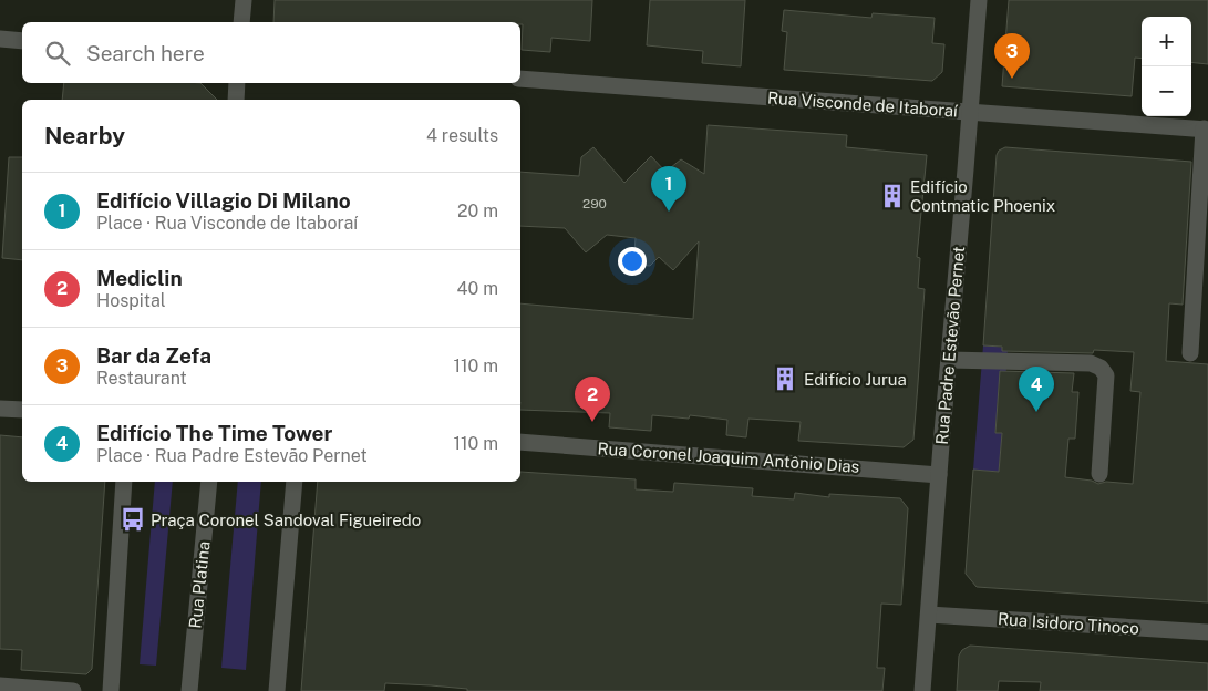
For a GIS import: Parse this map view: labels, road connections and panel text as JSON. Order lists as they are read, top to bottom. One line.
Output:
{"streets":{"street":["Rua Visconde de Itaboraí","Rua Padre Estevão Pernet","Rua Coronel Joaquim Antônio Dias","Rua Platina","Rua Isidoro Tinoco"]},"crossings":[["Rua Visconde de Itaboraí","Rua Padre Estevão Pernet"],["Rua Padre Estevão Pernet","Rua Coronel Joaquim Antônio Dias"],["Rua Padre Estevão Pernet","Rua Isidoro Tinoco"]],"places":{"building":["Edifício Contmatic Phoenix","Edifício Jurua"],"bus stop":["Praça Coronel Sandoval Figueiredo"]},"house_numbers":["290"],"page":{"map_buttons":["+","−"],"search":"Search here","pins":["3","1","4","2"],"heading":["Nearby","4 results"],"list":[{"mark":"1","name":"Edifício Villagio Di Milano","note":"Place · Rua Visconde de Itaboraí","value":"20 m"},{"mark":"2","name":"Mediclin","note":"Hospital","value":"40 m"},{"mark":"3","name":"Bar da Zefa","note":"Restaurant","value":"110 m"},{"mark":"4","name":"Edifício The Time Tower","note":"Place · Rua Padre Estevão Pernet","value":"110 m"}]}}
